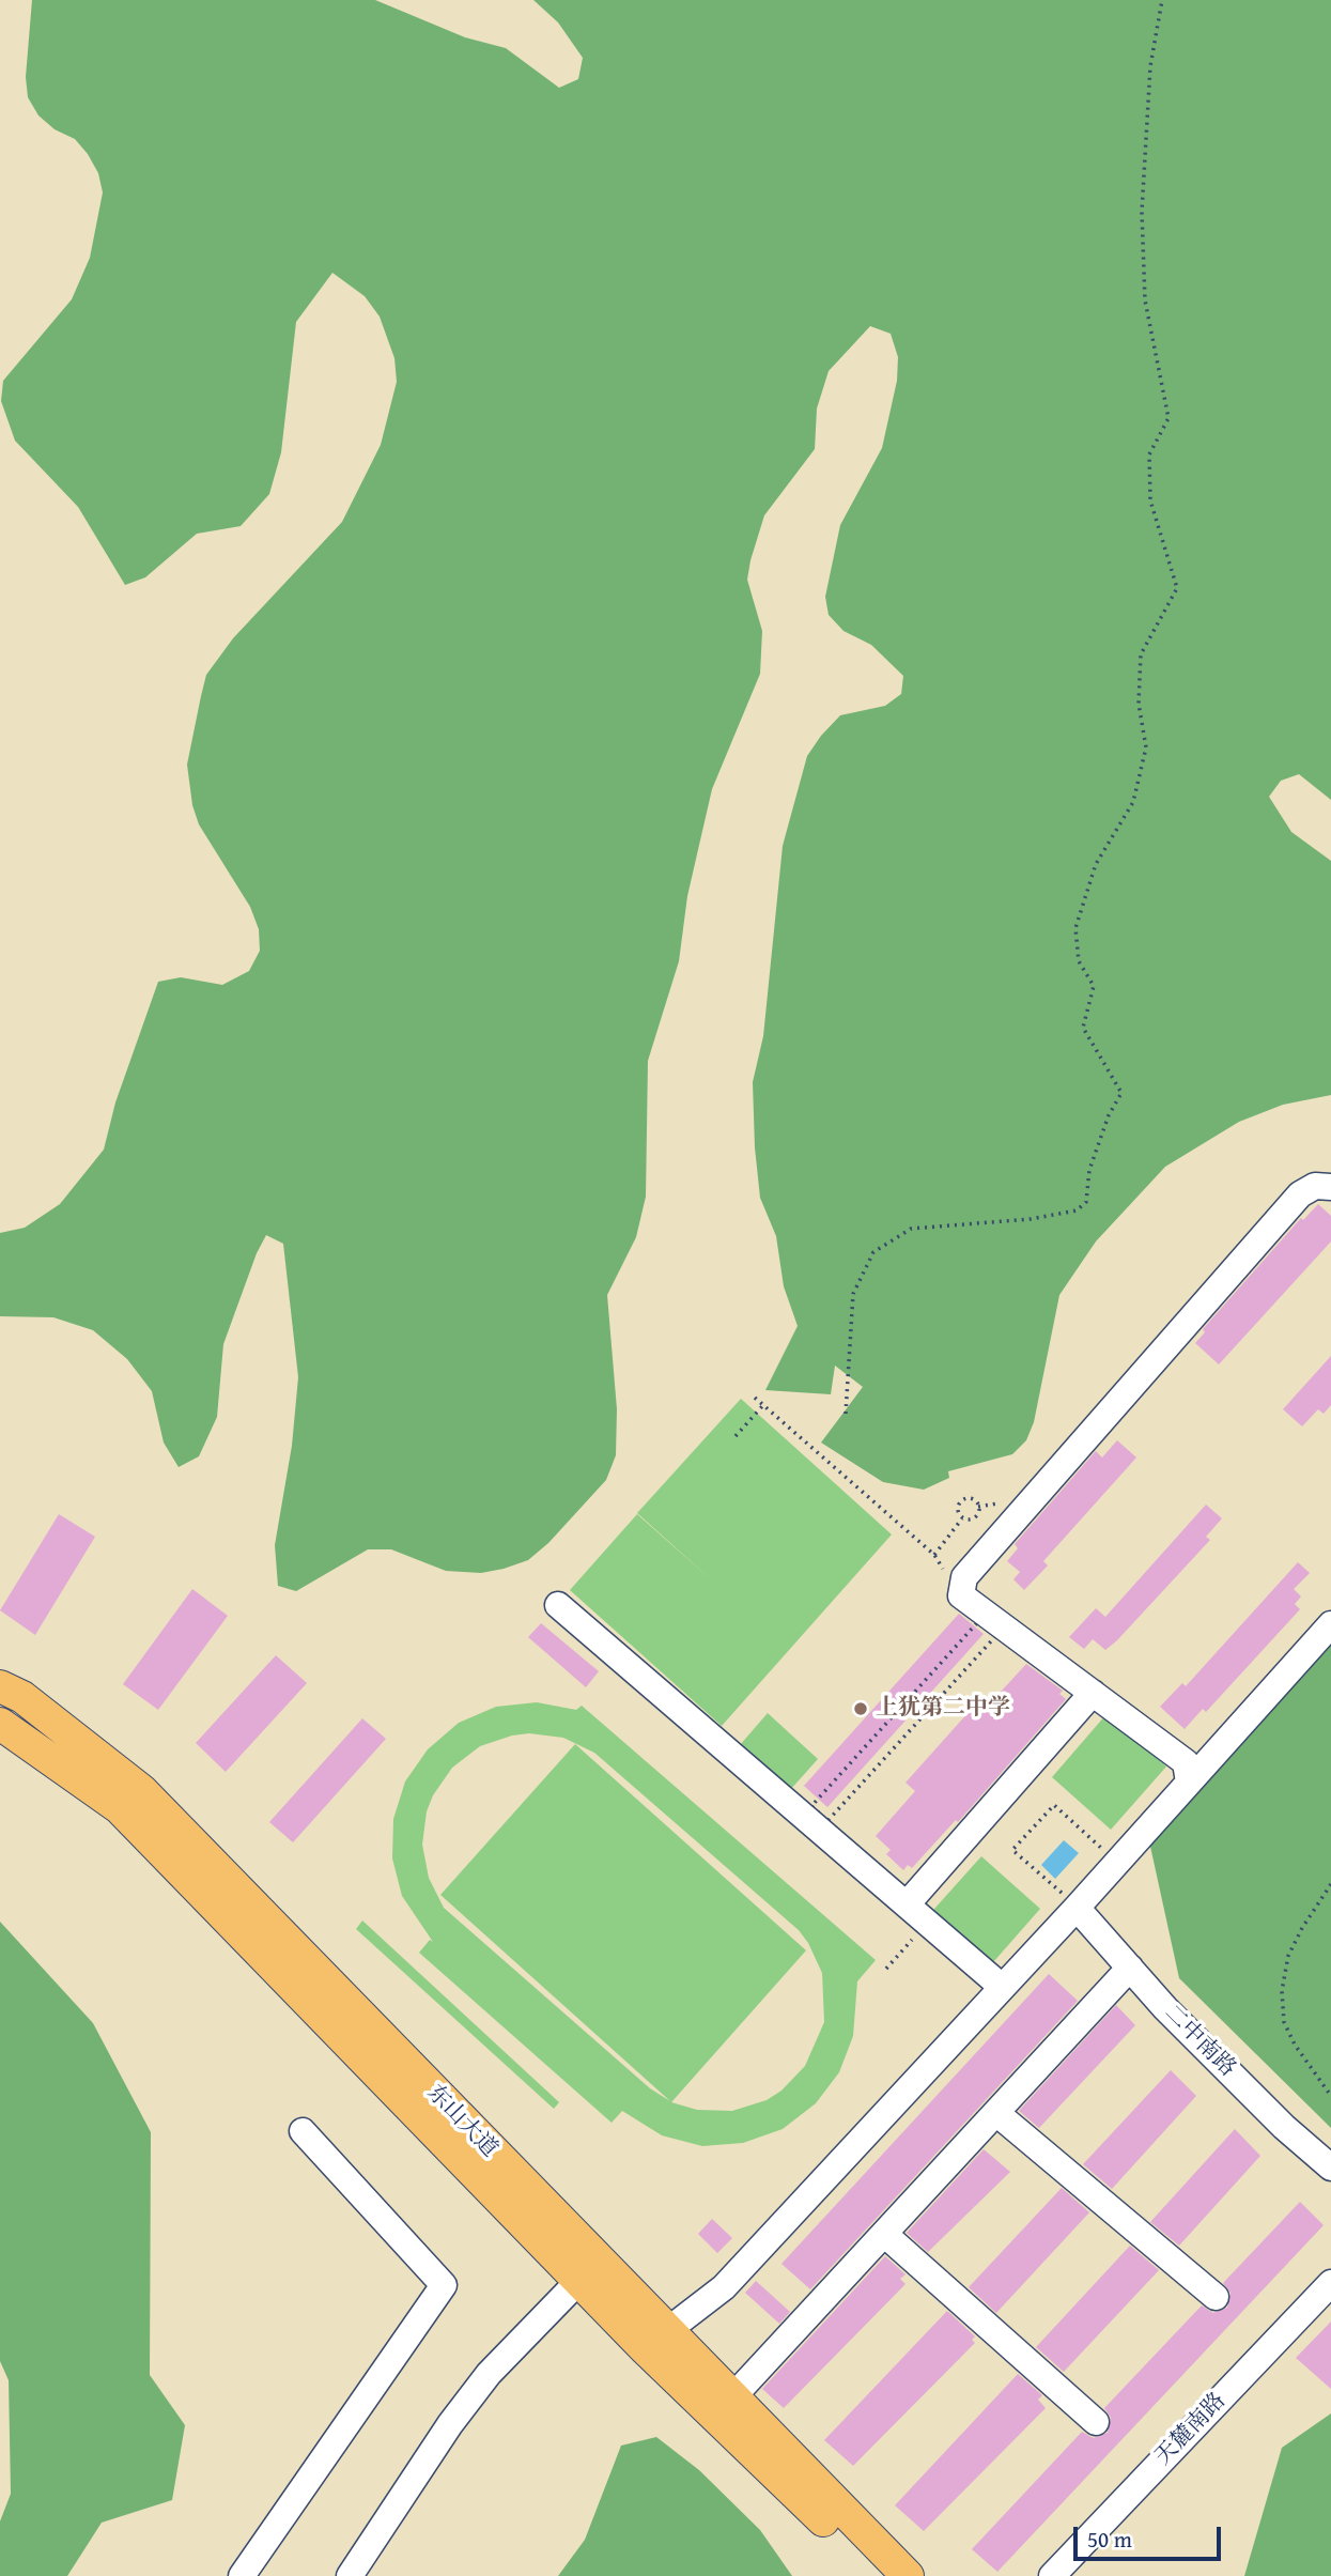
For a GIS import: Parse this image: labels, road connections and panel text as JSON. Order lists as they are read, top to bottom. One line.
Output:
{"streets":{"main road":["东山大道"],"street":["二中南路","天麓南路"]},"places":["上犹第二中学"],"scale_bar":"50 m"}
